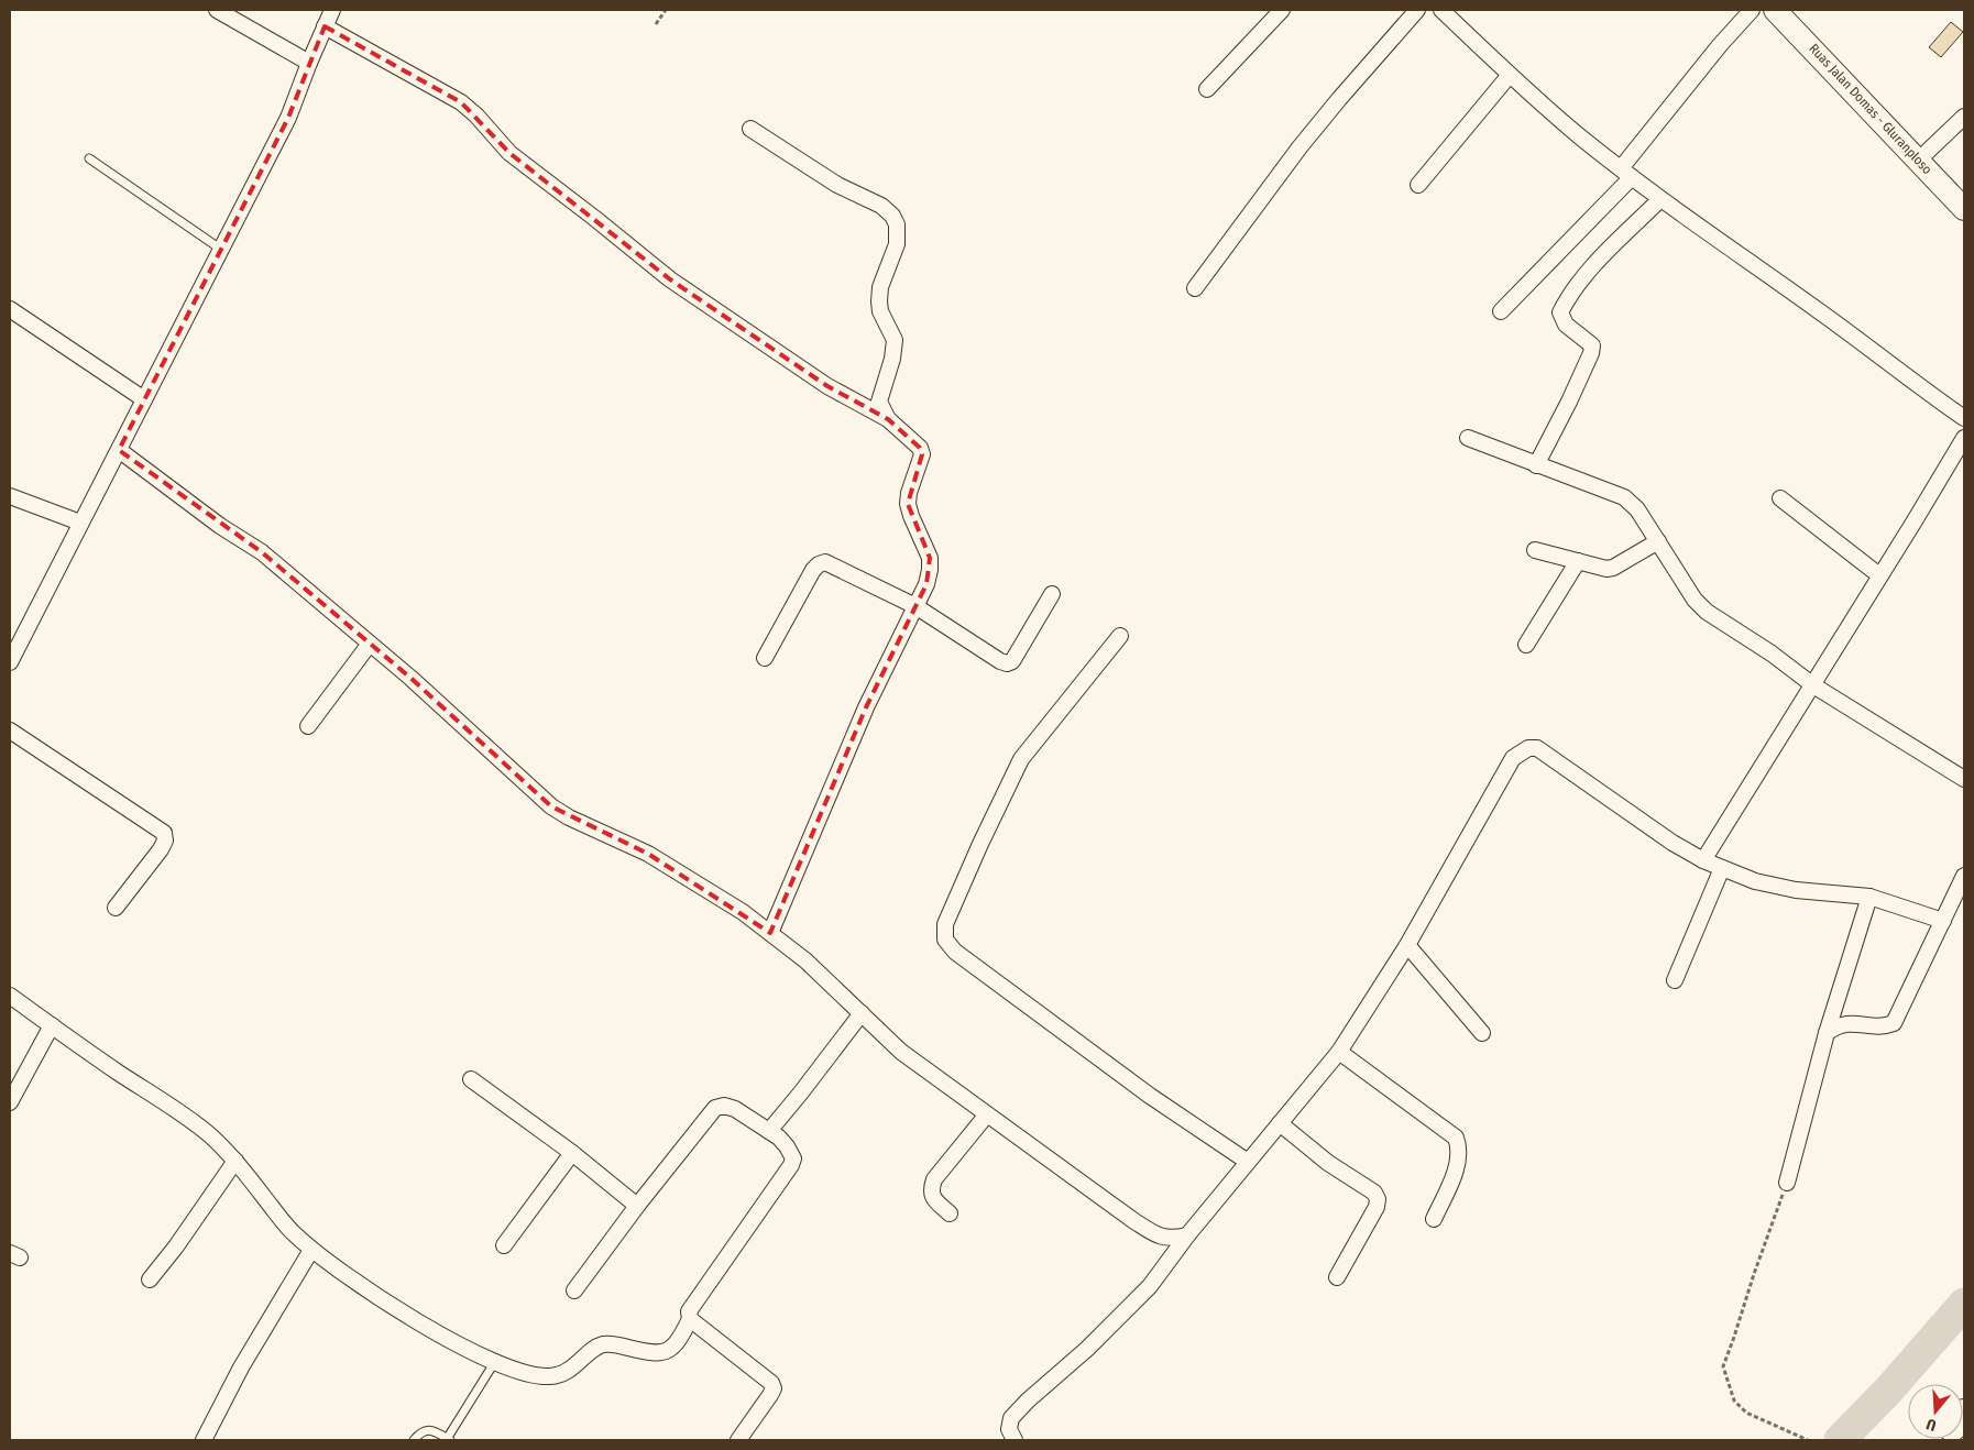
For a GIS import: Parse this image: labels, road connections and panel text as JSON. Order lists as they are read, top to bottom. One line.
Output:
{"streets":{"main road":["Ruas Jalan Domas - Gluranploso"]},"north":"bottom"}
